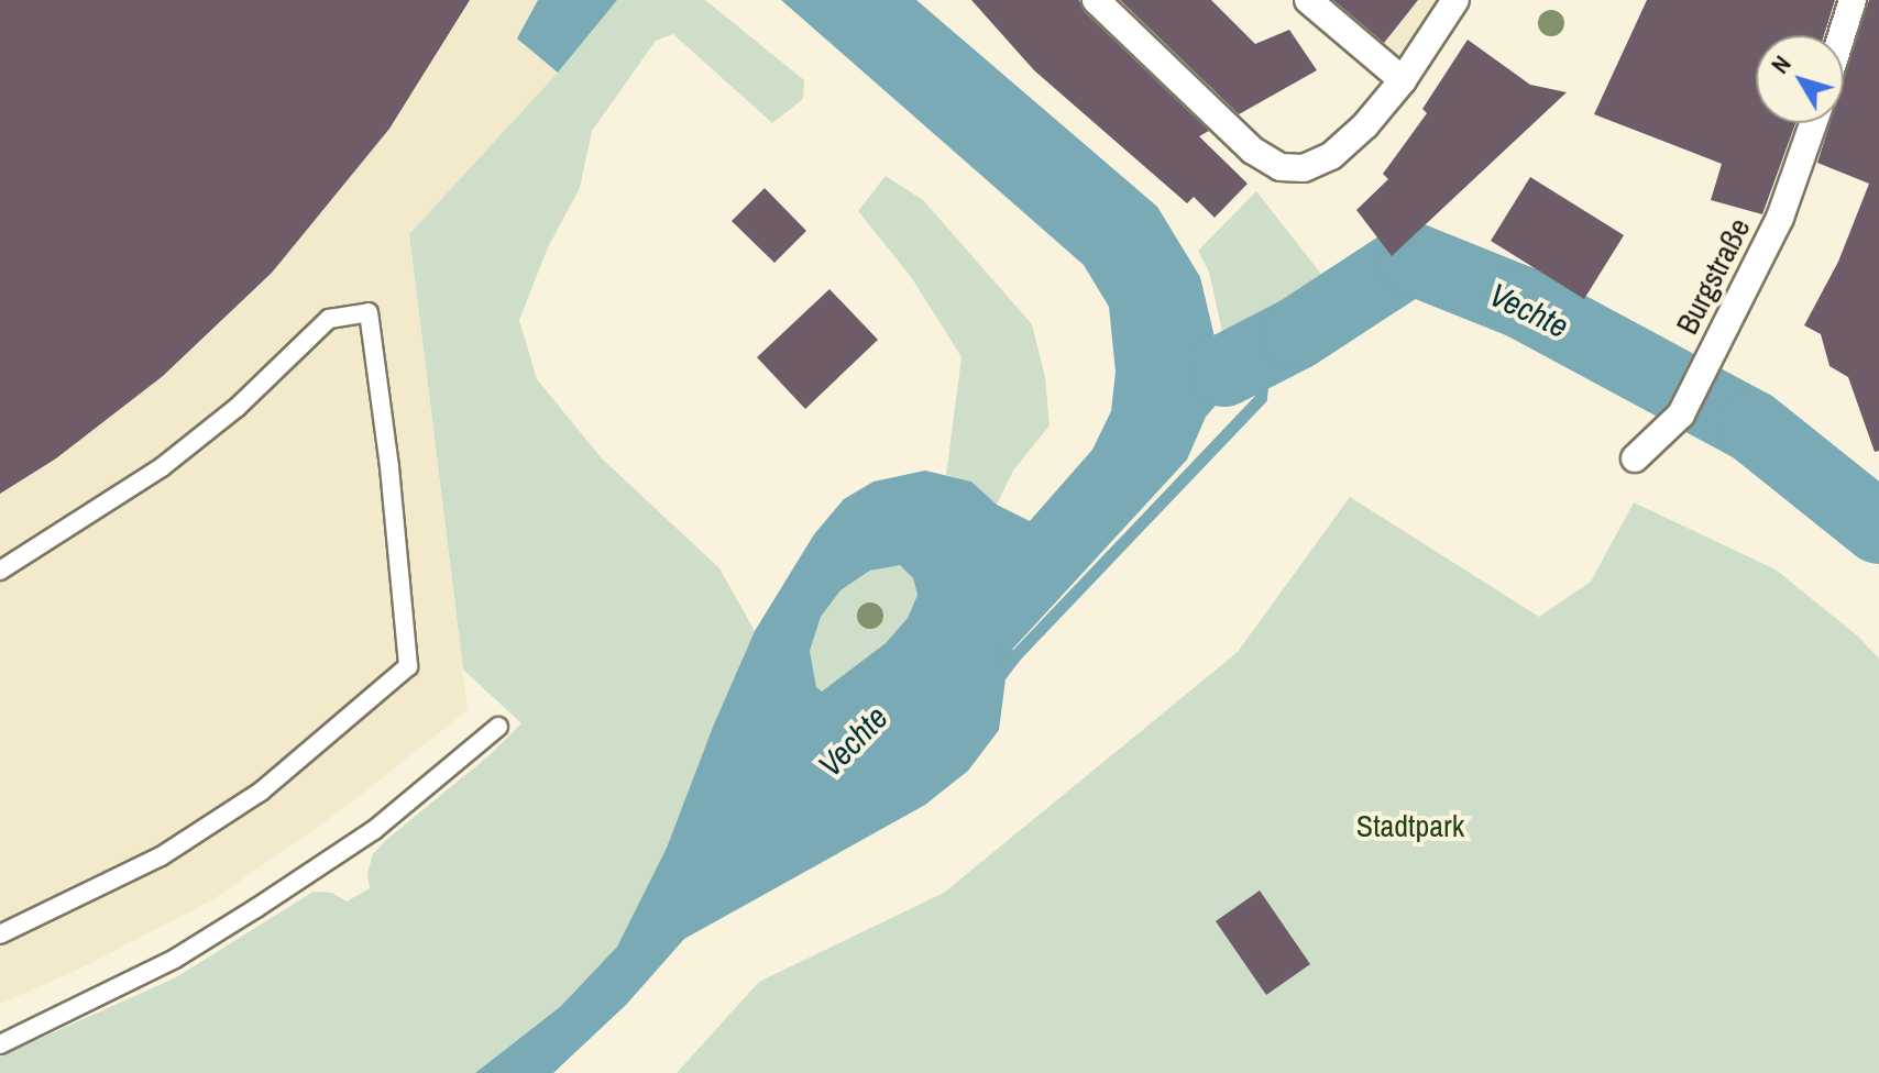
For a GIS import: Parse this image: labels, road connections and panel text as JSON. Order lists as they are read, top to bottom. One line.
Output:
{"streets":{"street":["Burgstraße"]},"water":["Vechte"],"parks":["Stadtpark"],"north":"top left"}
